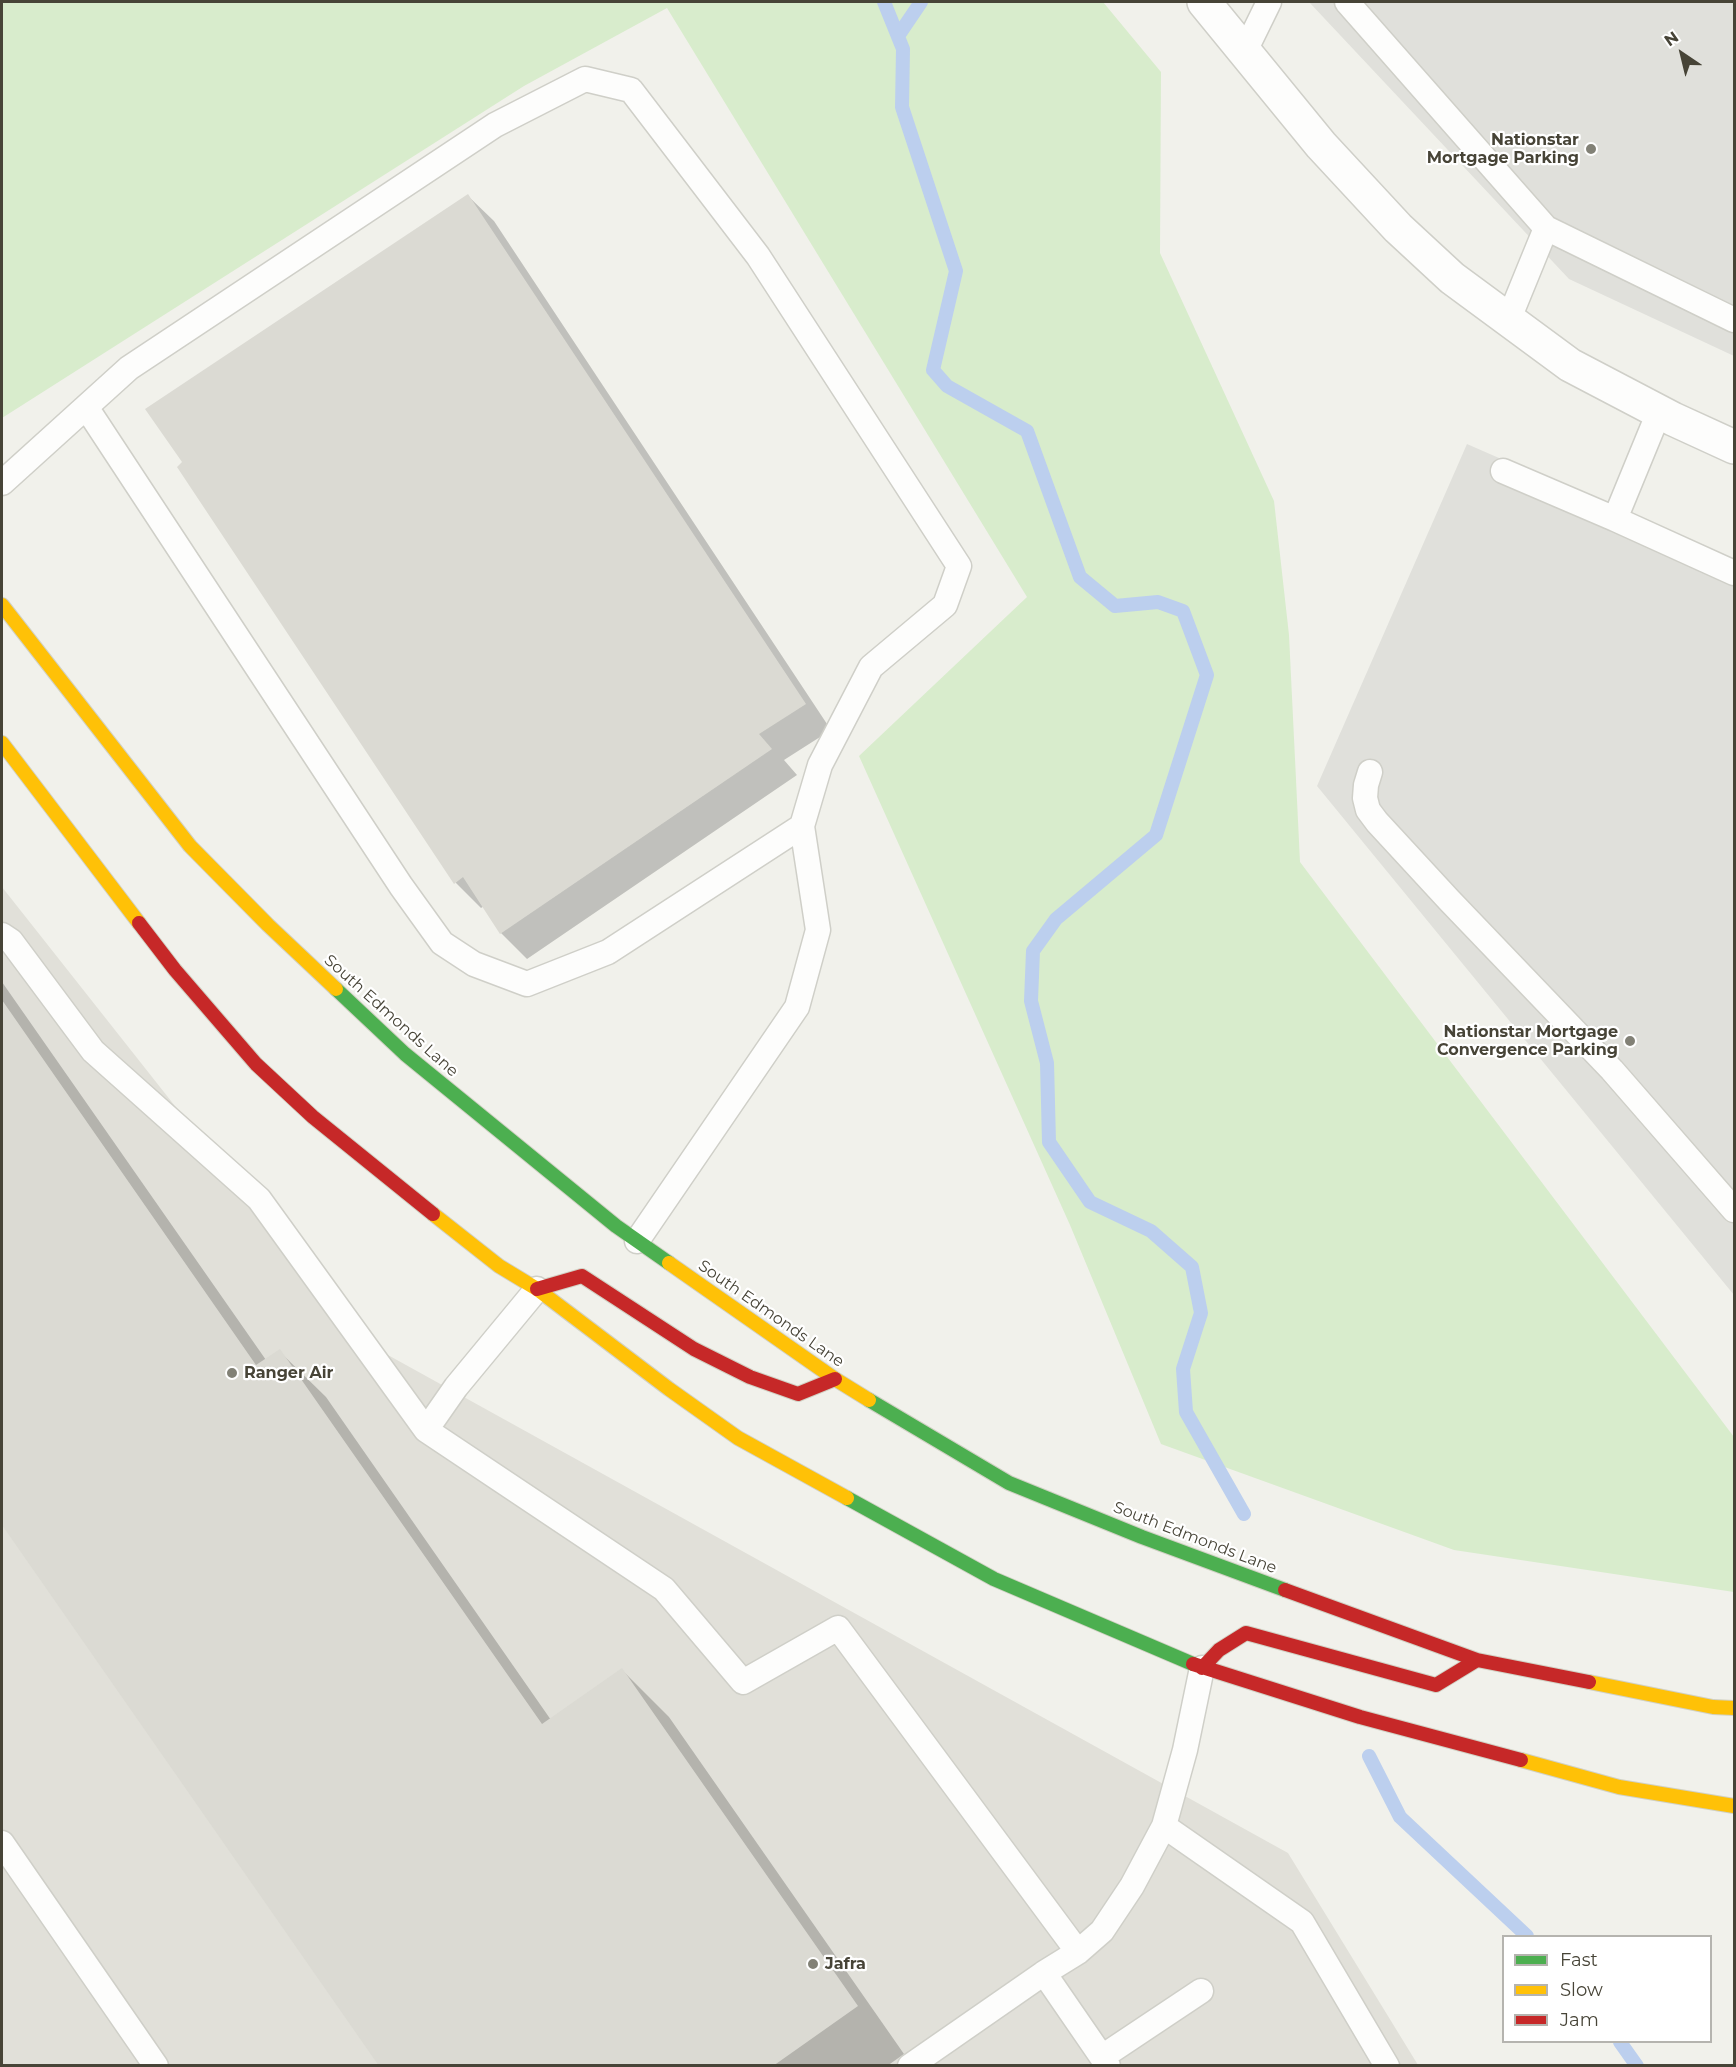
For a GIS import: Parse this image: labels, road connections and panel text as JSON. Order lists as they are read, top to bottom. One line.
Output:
{"streets":{"main road":["South Edmonds Lane"]},"places":["Nationstar Mortgage Parking","Nationstar Mortgage Convergence Parking","Ranger Air","Jafra"],"legend":["Fast","Slow","Jam"],"north":"top left"}
